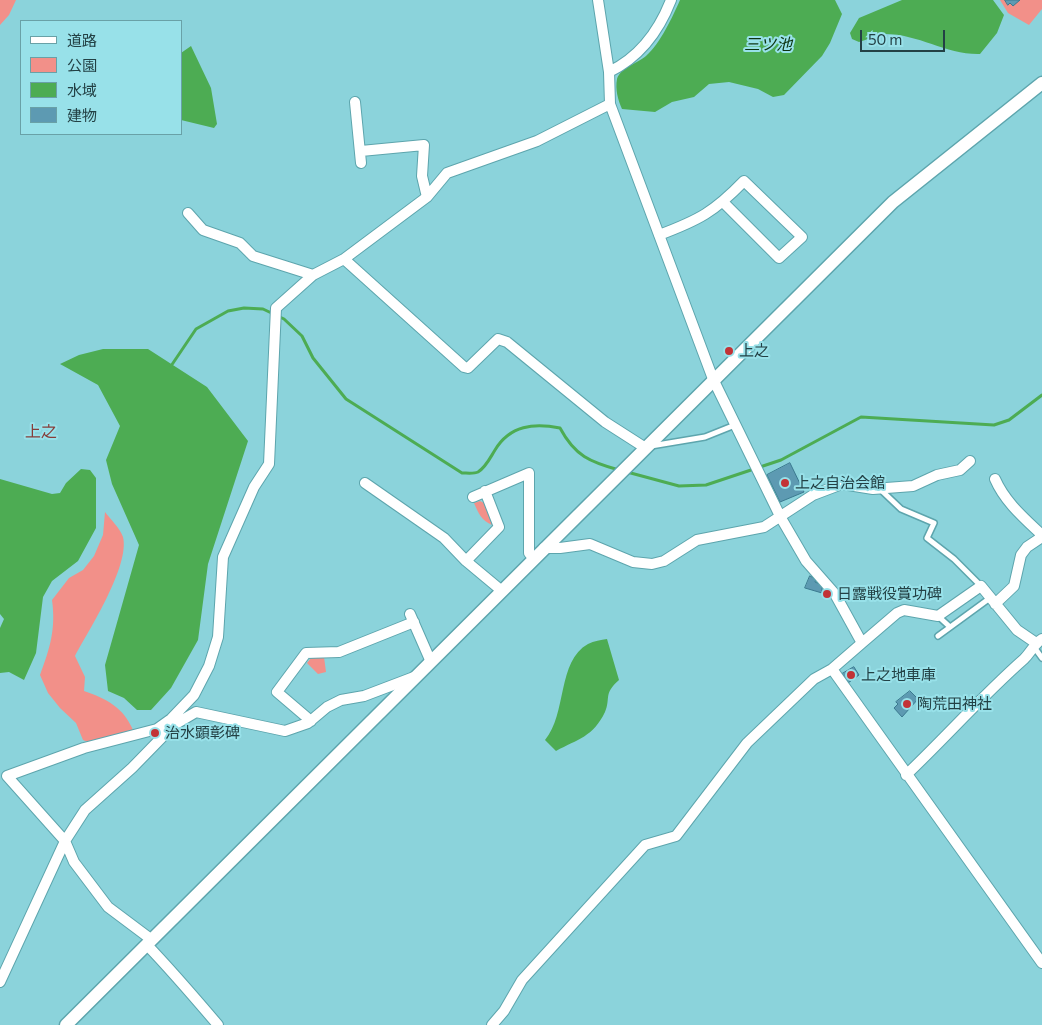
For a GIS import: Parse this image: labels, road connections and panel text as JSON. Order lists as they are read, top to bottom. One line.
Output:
{"districts":["上之"],"water":["三ツ池"],"places":["上之","上之自治会館","日露戦役賞功碑","上之地車庫","陶荒田神社","治水顕彰碑"],"legend":["道路","公園","水域","建物"],"scale_bar":"50 m"}
